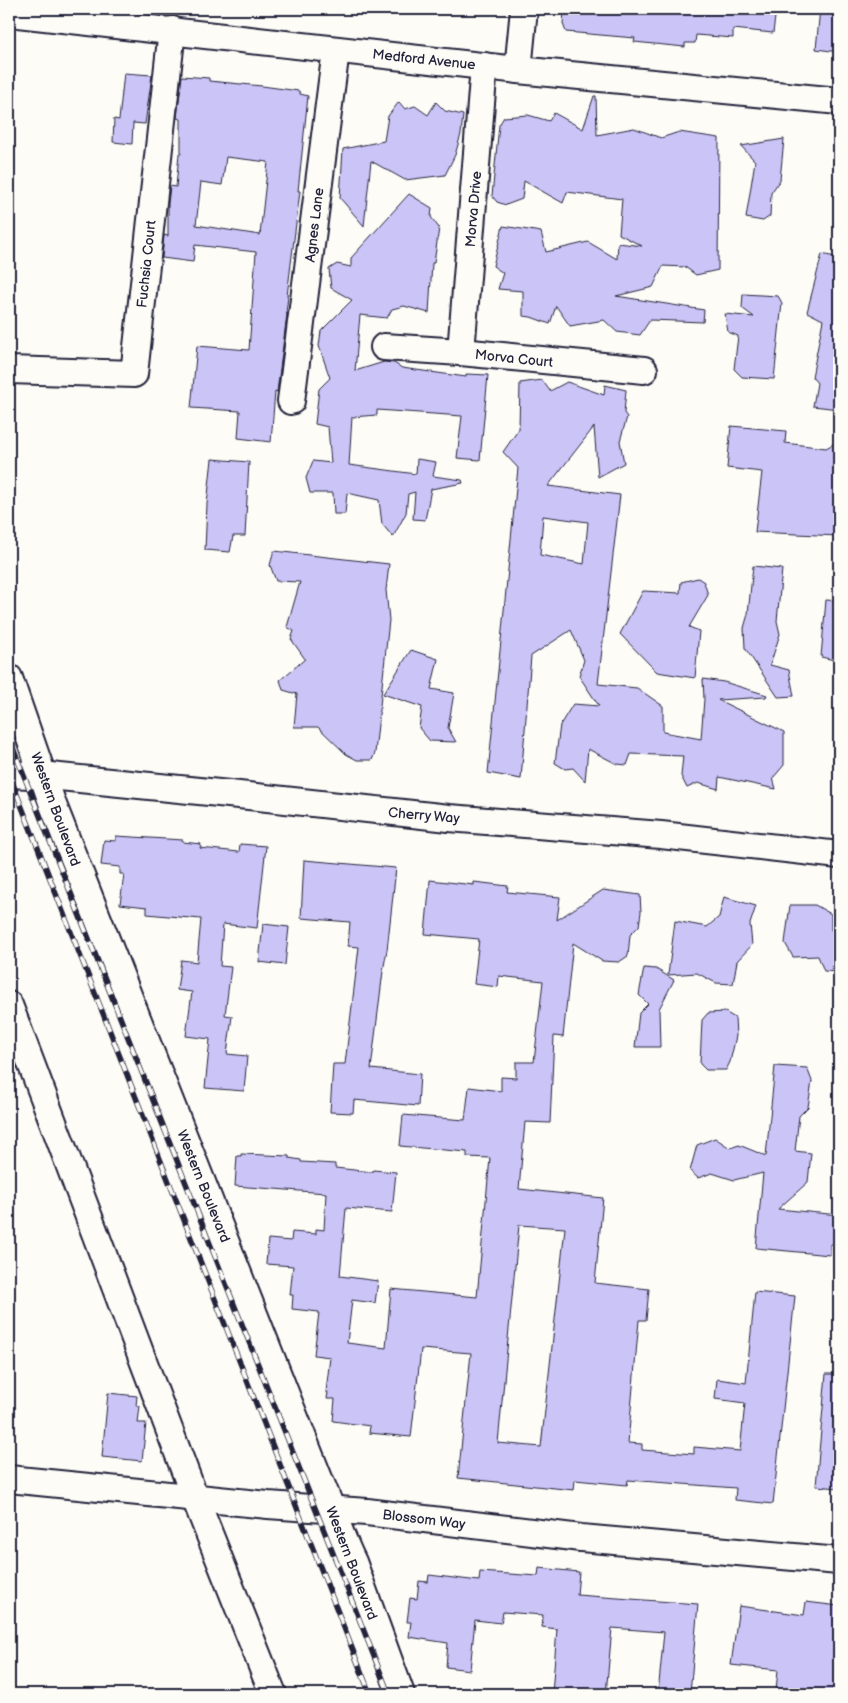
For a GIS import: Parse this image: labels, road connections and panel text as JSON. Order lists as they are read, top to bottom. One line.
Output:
{"streets":{"street":["Medford Avenue","Morva Drive","Agnes Lane","Fuchsia Court","Morva Court","Western Boulevard","Cherry Way","Blossom Way"]},"crossings":[["Medford Avenue","Morva Drive"],["Medford Avenue","Agnes Lane"],["Medford Avenue","Fuchsia Court"],["Morva Drive","Morva Court"],["Western Boulevard","Cherry Way"],["Western Boulevard","Blossom Way"]]}
